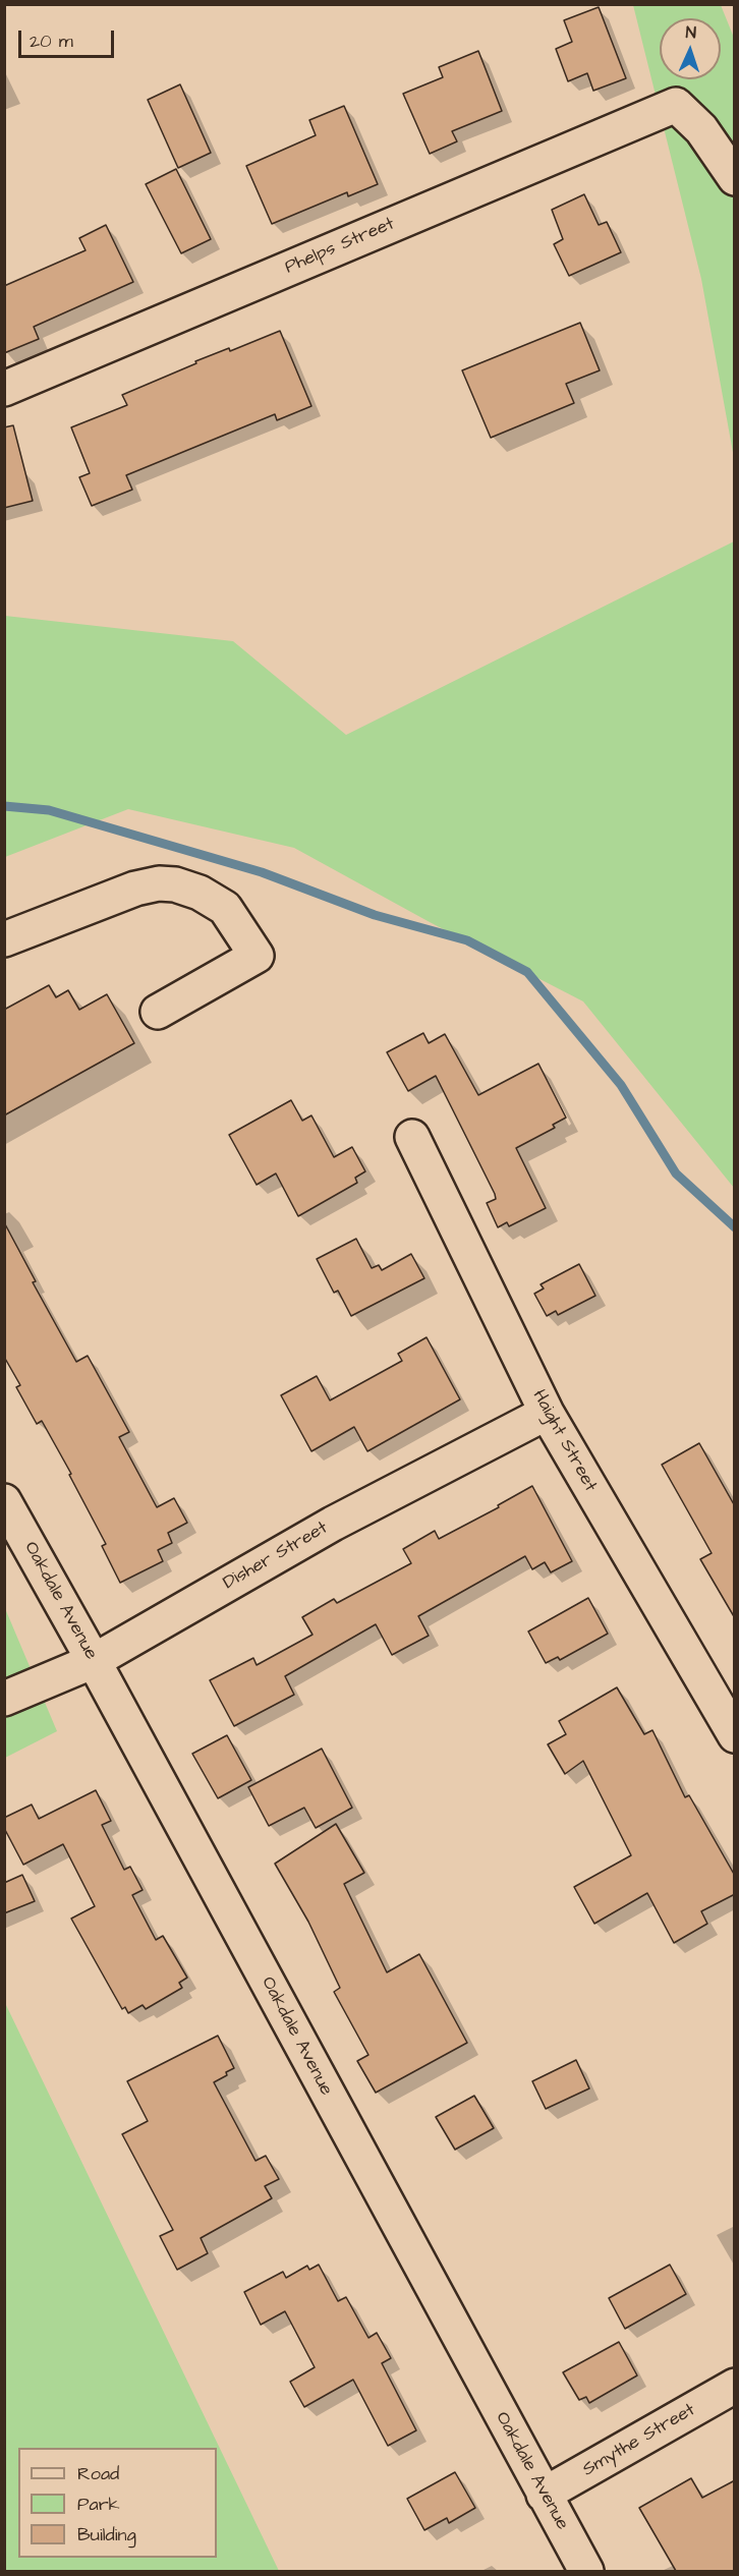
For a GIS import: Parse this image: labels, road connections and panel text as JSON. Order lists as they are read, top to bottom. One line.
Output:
{"streets":{"street":["Phelps Street","Haight Street","Disher Street","Oakdale Avenue","Smythe Street"]},"crossings":[["Haight Street","Disher Street"],["Disher Street","Oakdale Avenue"],["Oakdale Avenue","Smythe Street"]],"legend":["Road","Park","Building"],"scale_bar":"20 m","north":"top"}
